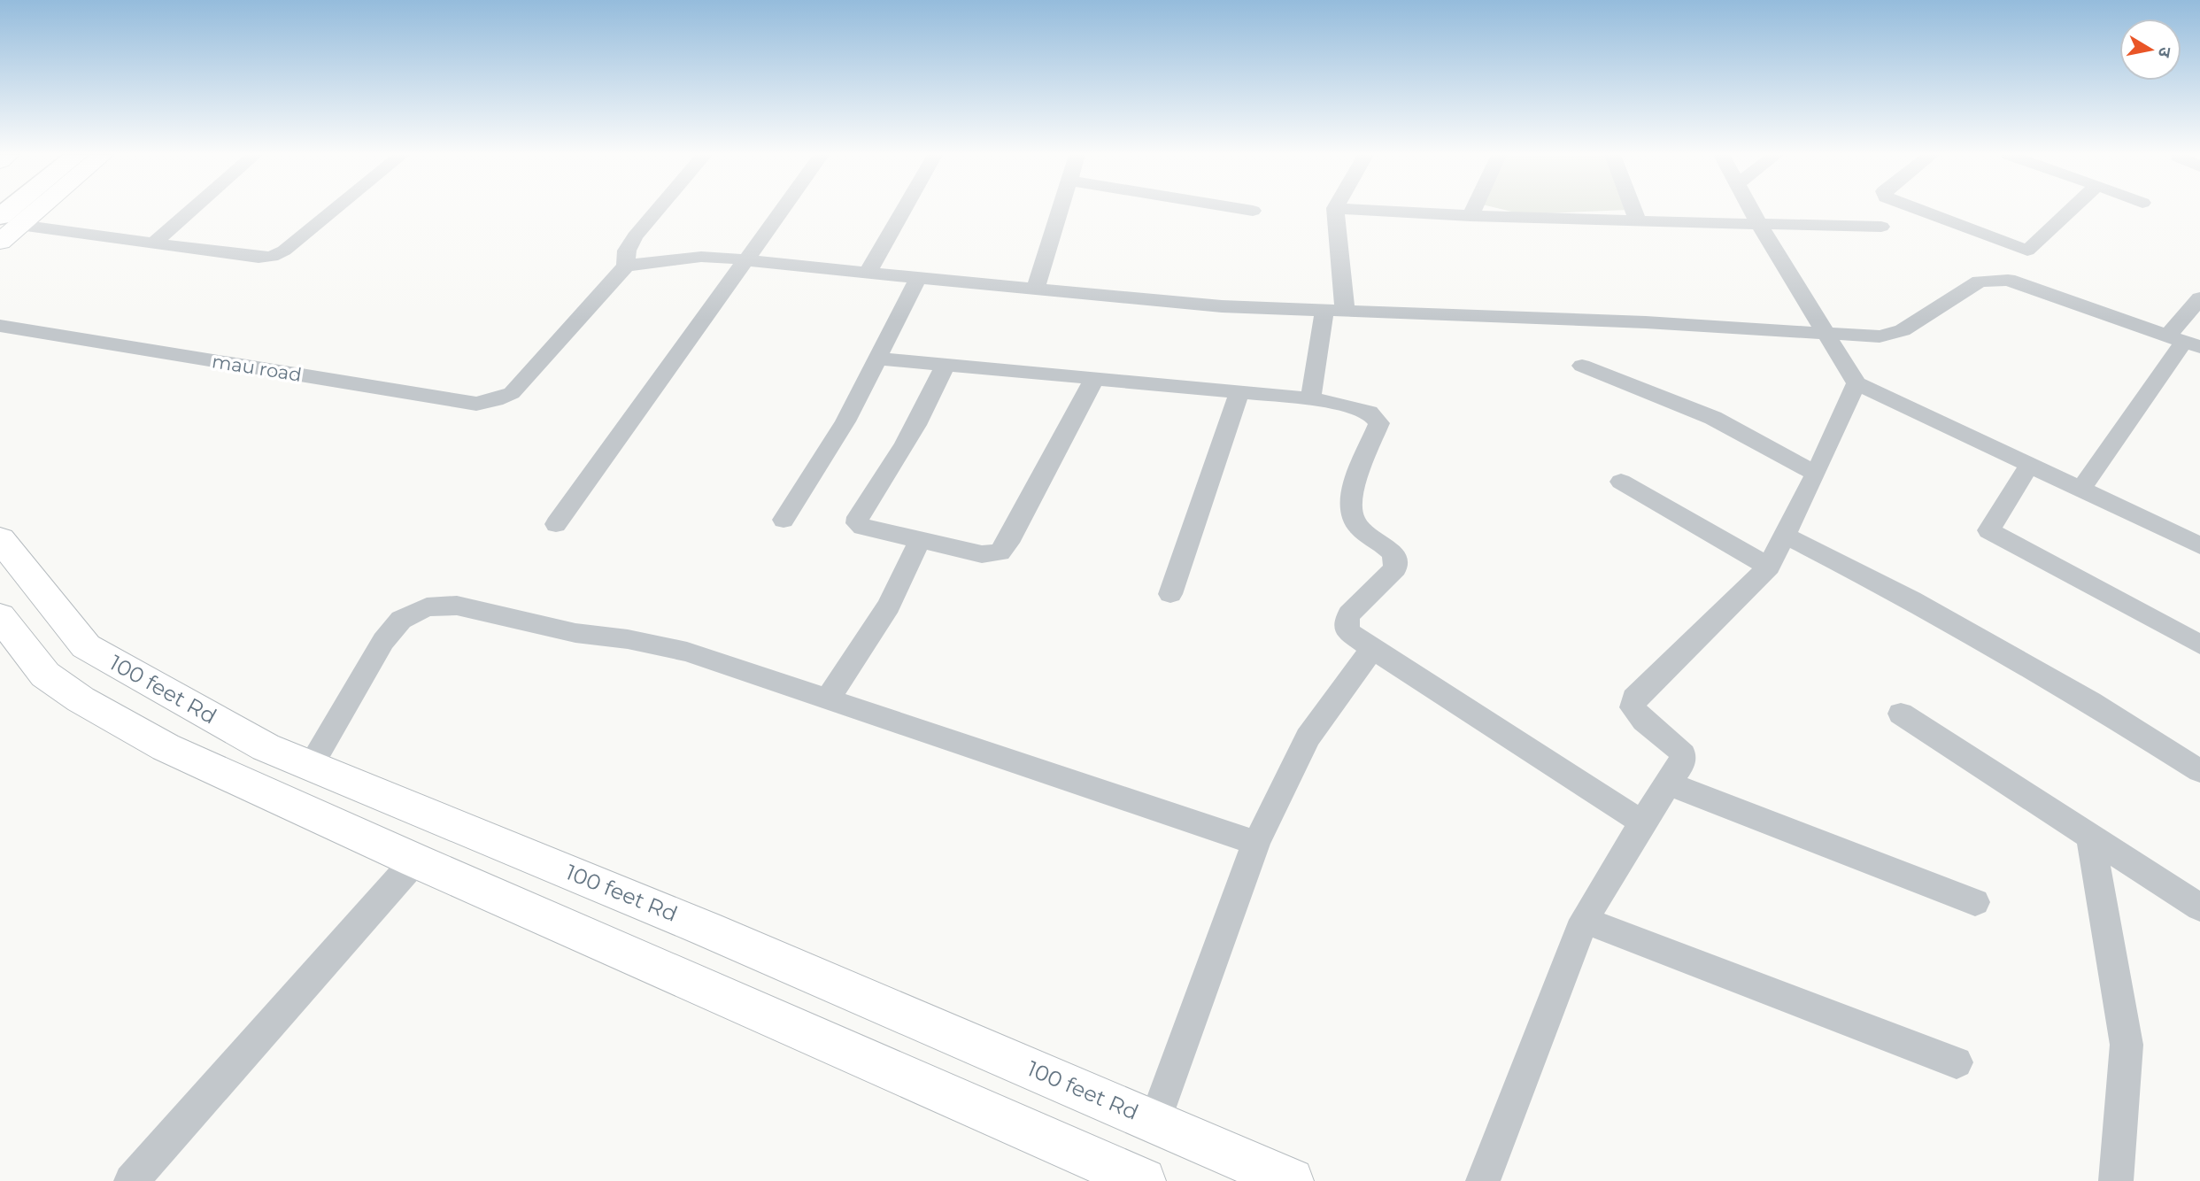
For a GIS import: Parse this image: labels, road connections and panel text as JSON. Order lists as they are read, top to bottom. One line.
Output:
{"streets":{"main road":["100 feet Rd"],"street":["mau road"]},"north":"right"}
